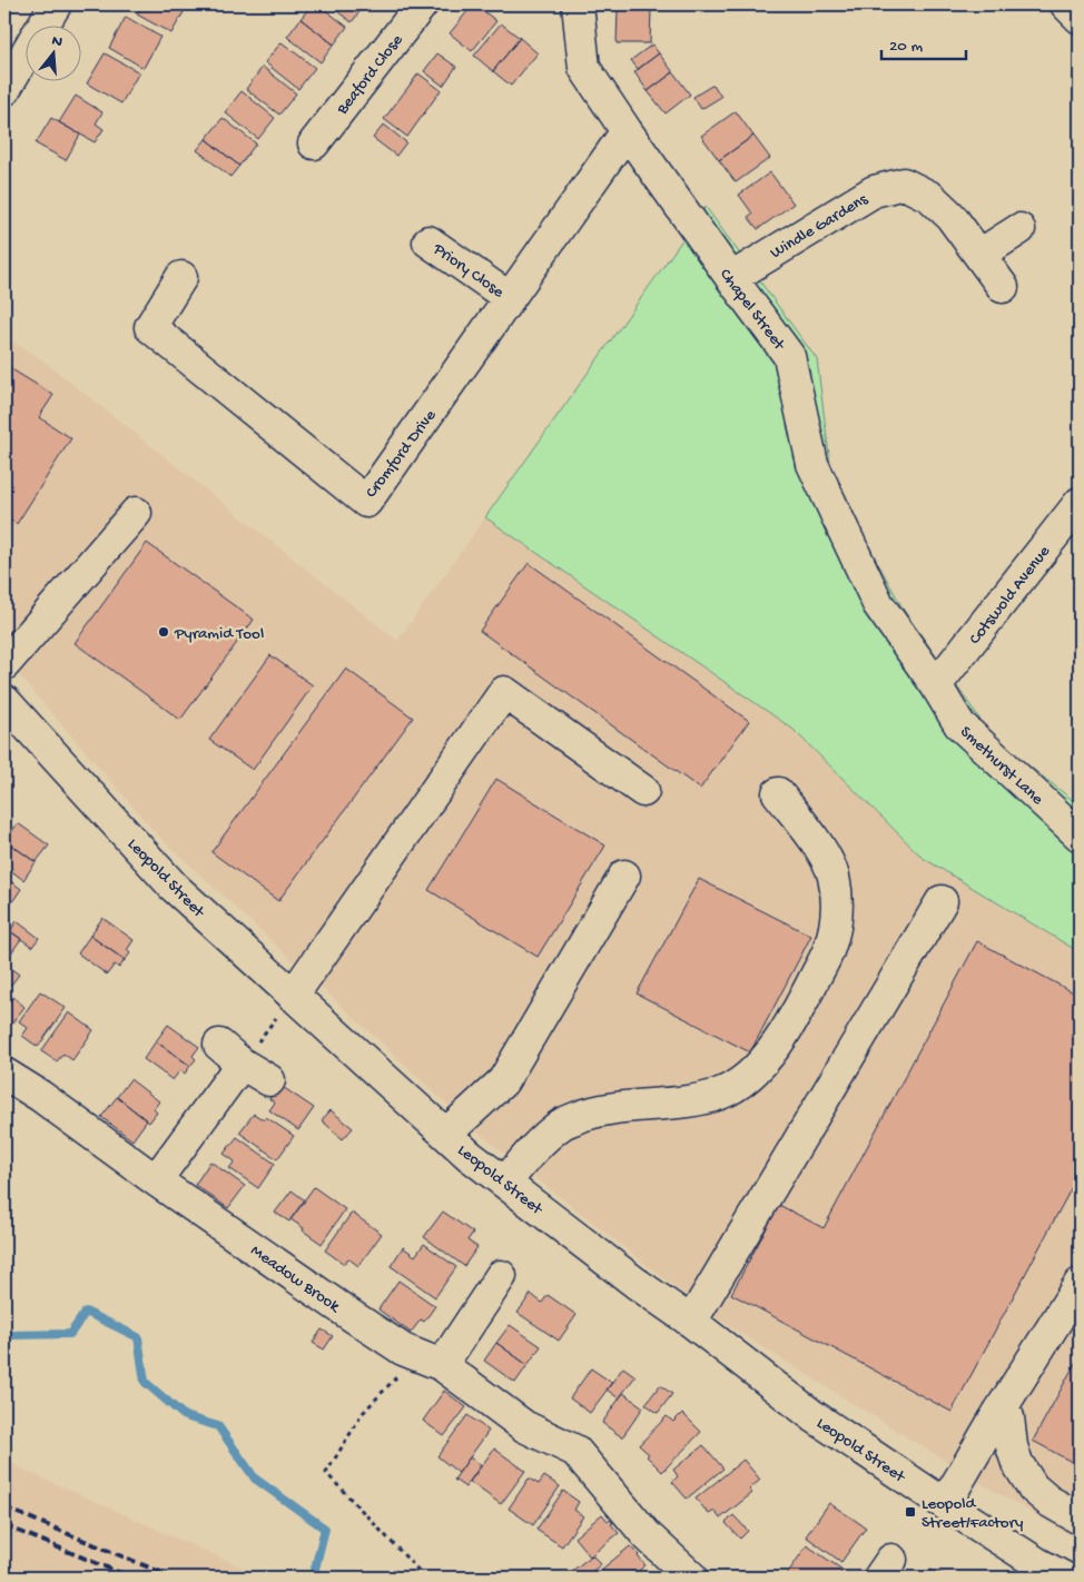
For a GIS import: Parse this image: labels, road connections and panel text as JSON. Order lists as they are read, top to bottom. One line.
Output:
{"streets":{"street":["Beaford Close","Windle Gardens","Priory Close","Chapel Street","Cromford Drive","Cotswold Avenue","Smethurst Lane","Leopold Street","Meadow Brook"]},"crossings":[["Windle Gardens","Chapel Street"],["Priory Close","Cromford Drive"],["Chapel Street","Cromford Drive"],["Chapel Street","Cotswold Avenue"],["Chapel Street","Smethurst Lane"],["Cotswold Avenue","Smethurst Lane"]],"places":{"other":["Pyramid Tool"],"transit":["Leopold Street/Factory"]},"scale_bar":"20 m","north":"top"}
